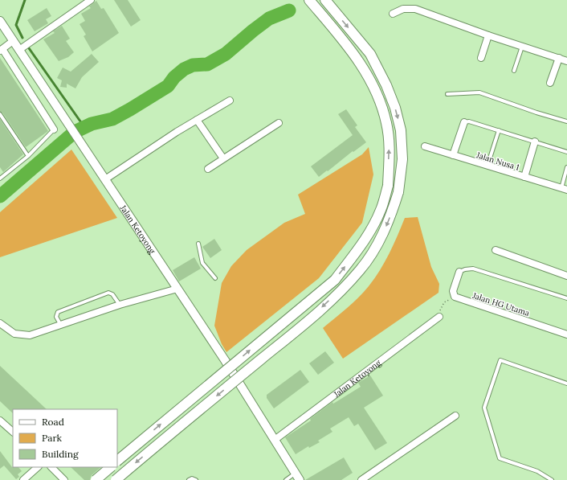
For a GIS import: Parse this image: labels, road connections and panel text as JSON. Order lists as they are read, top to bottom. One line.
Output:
{"streets":{"street":["Jalan Nusa 1","Jalan Ketoyong","Jalan HG Utama"]},"legend":["Road","Park","Building"]}
